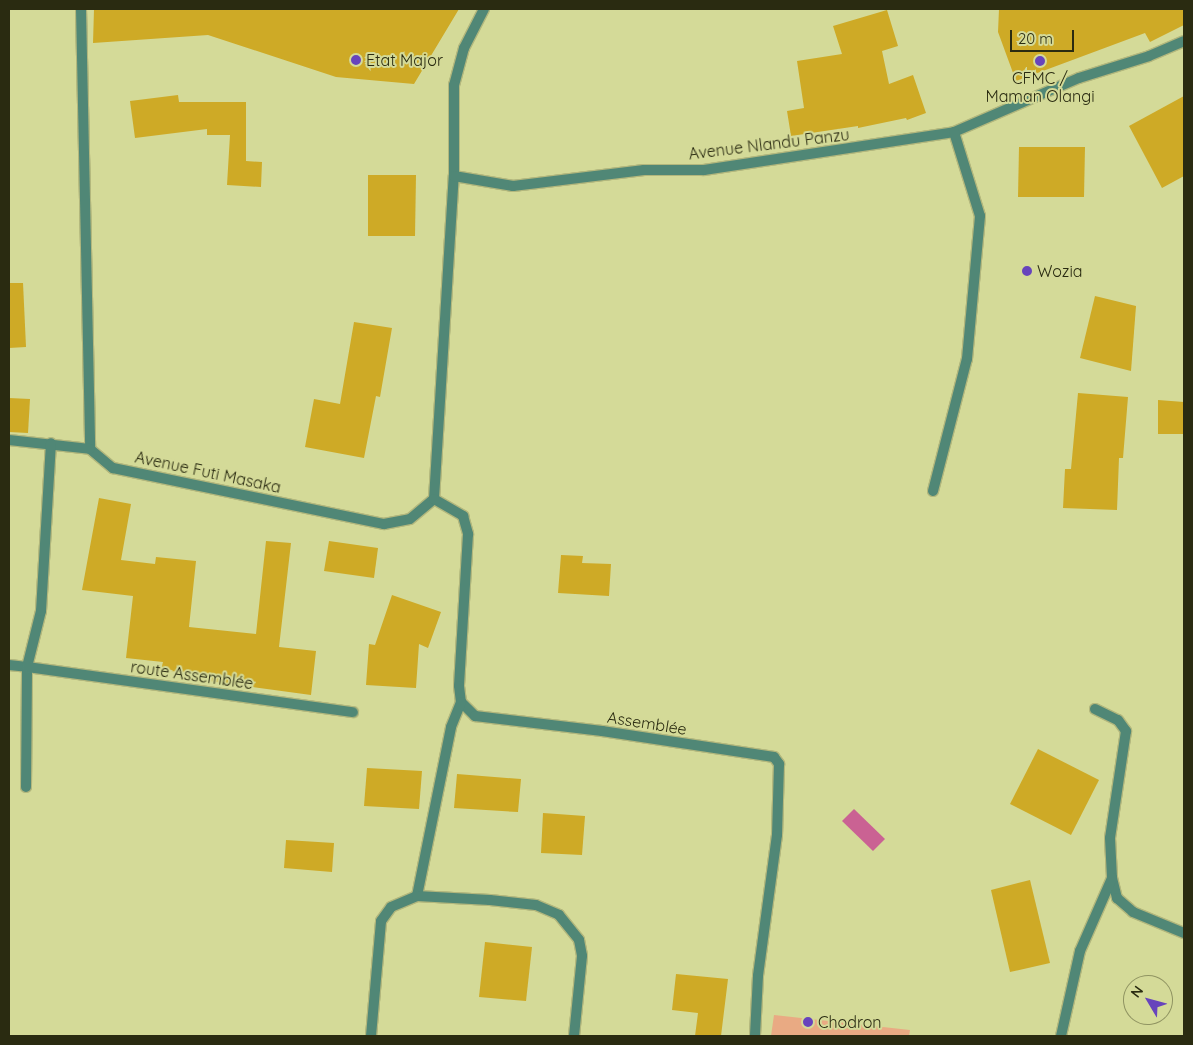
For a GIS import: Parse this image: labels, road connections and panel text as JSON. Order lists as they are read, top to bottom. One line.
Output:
{"streets":{"street":["Avenue Nlandu Panzu","Avenue Futi Masaka","route Assemblée","Assemblée"]},"places":["Etat Major","CFMC / Maman Olangi","Wozia","Chodron"],"scale_bar":"20 m","north":"top left"}
